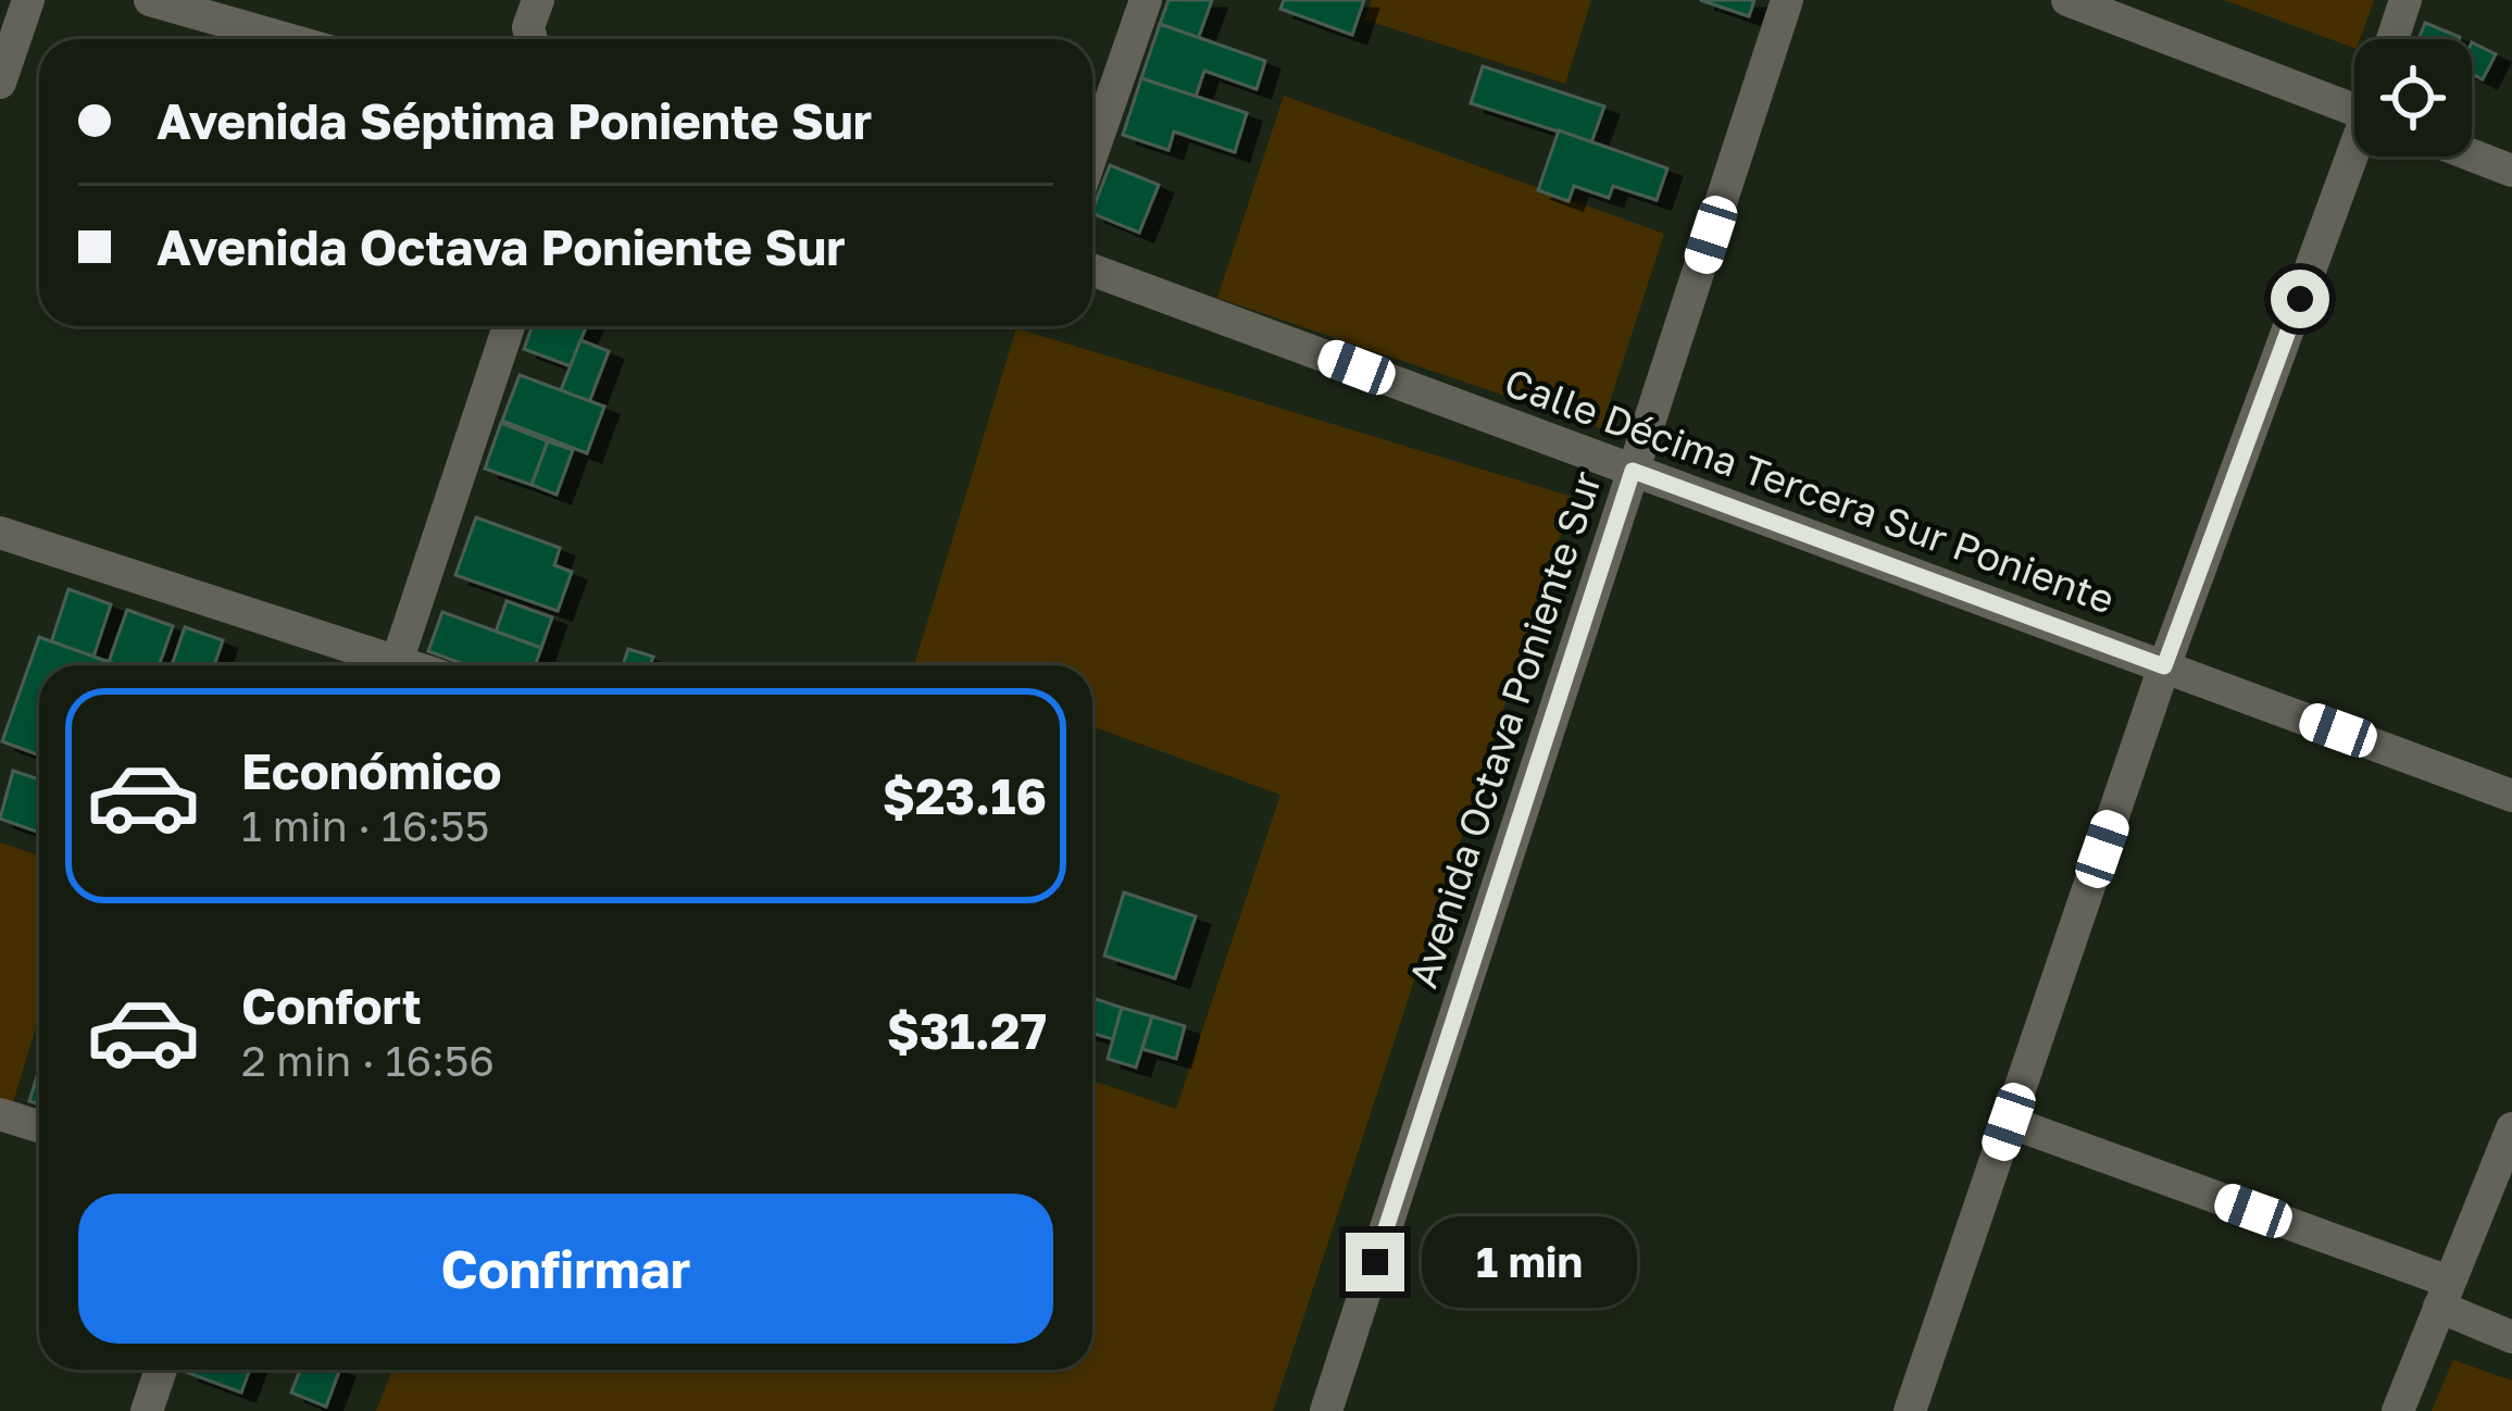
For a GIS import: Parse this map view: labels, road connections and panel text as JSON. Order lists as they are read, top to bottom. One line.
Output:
{"streets":{"street":["Calle Décima Tercera Sur Poniente","Avenida Octava Poniente Sur"]},"crossings":[["Calle Décima Tercera Sur Poniente","Avenida Octava Poniente Sur"]],"page":{"banner":["Avenida Séptima Poniente Sur","Avenida Octava Poniente Sur"],"list":[{"name":"Económico","note":"1 min · 16:55","value":"$23.16"},{"name":"Confort","note":"2 min · 16:56","value":"$31.27"}],"buttons":"Confirmar","bubble":"1 min"}}
